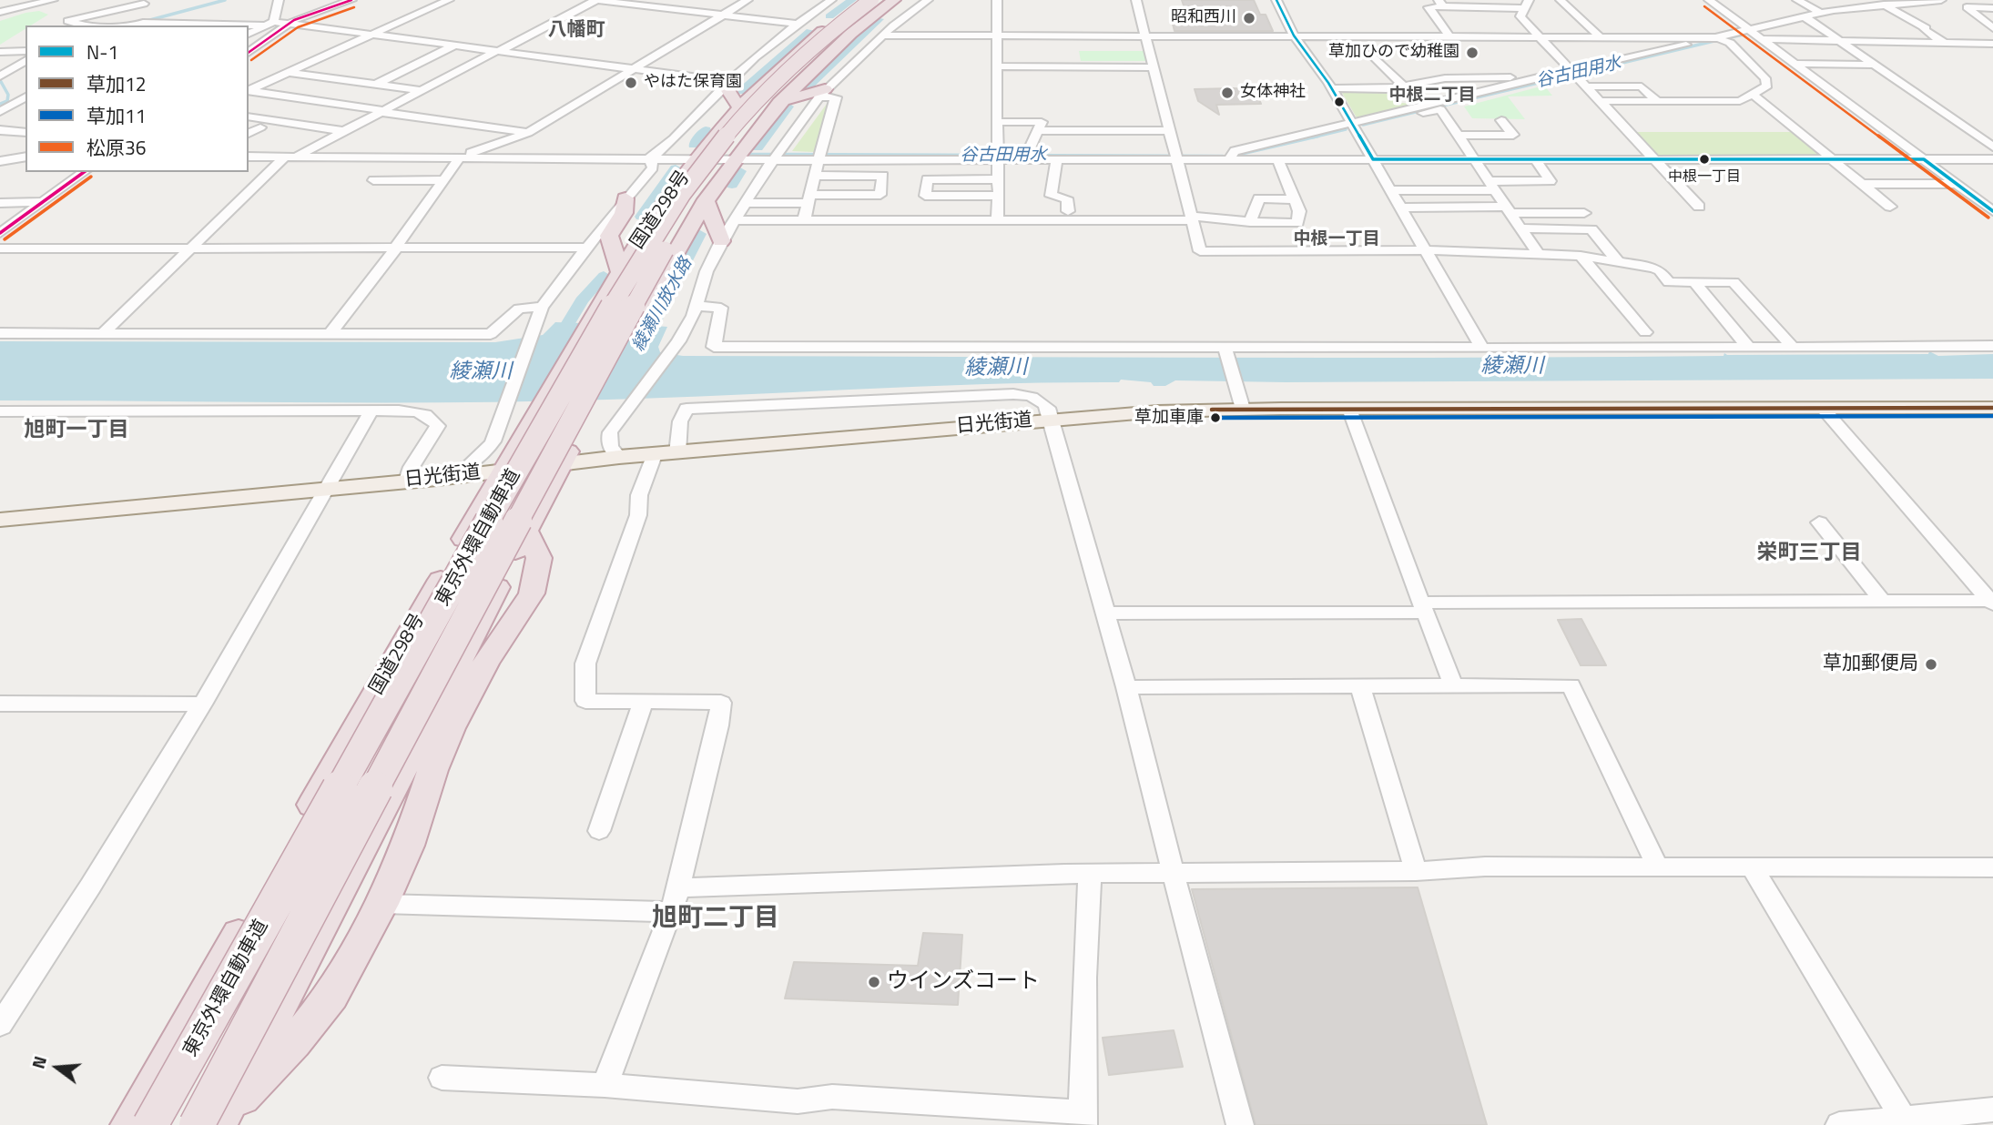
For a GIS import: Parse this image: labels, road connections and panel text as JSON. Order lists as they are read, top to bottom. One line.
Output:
{"streets":{"highway":["国道298号","東京外環自動車道"],"main road":["日光街道"]},"crossings":[["国道298号","日光街道"],["国道298号","東京外環自動車道"]],"districts":["八幡町","中根二丁目","中根一丁目","旭町一丁目","栄町三丁目","旭町二丁目"],"water":["谷古田用水","綾瀬川放水路","綾瀬川"],"places":["昭和西川","草加ひので幼稚園","やはた保育園","女体神社","中根一丁目","草加車庫","草加郵便局","ウインズコート"],"lines":["transit line N-1","transit line 松原36","transit line 草加12","transit line 草加11"],"legend":["N-1","草加12","草加11","松原36"],"north":"left"}
